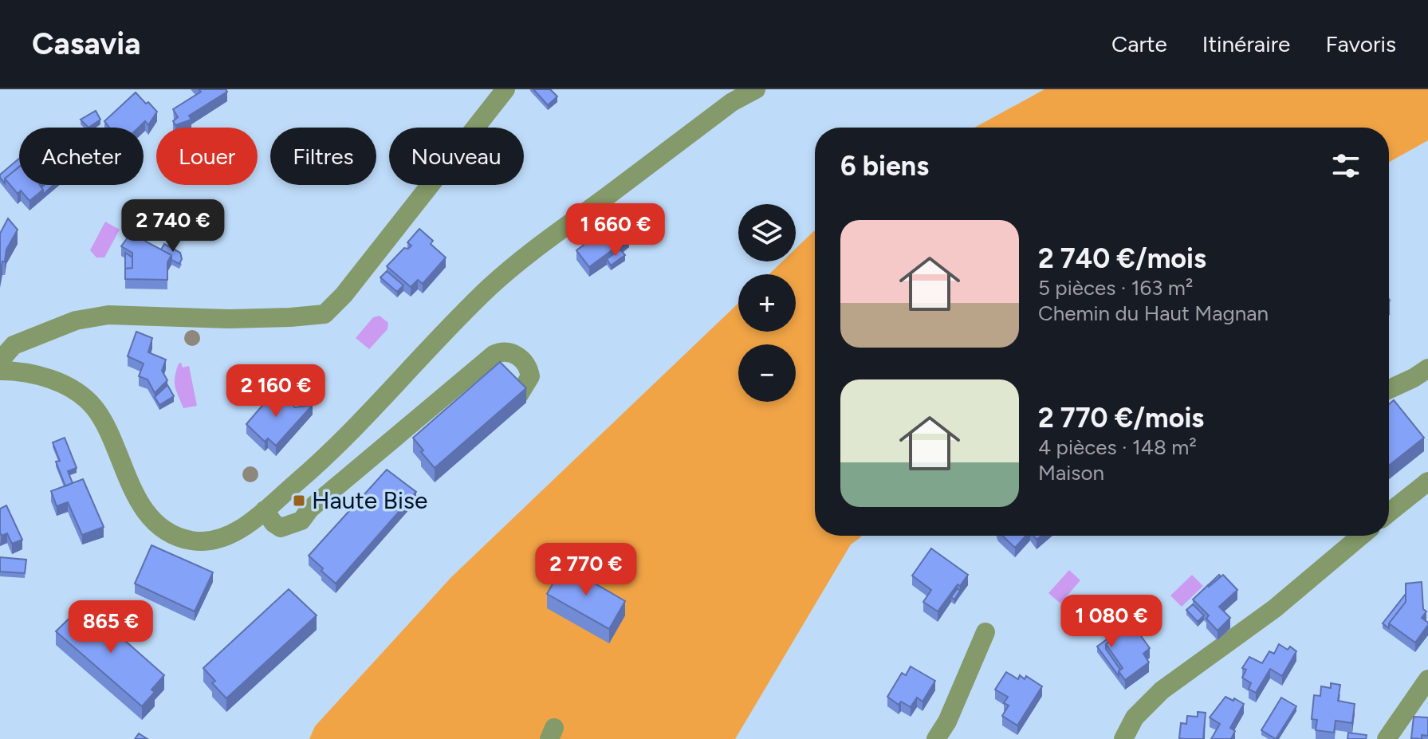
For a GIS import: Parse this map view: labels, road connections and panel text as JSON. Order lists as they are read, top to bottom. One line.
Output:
{"places":{"transit":["Haute Bise"]},"page":{"header":"Casavia","nav":["Carte","Itinéraire","Favoris"],"chip":["Acheter","Louer","Filtres","Nouveau"],"heading":"6 biens","price":["2 740 €","1 660 €","2 160 €","2 770 €","1 080 €","865 €"],"map_buttons":["+","−"],"list":[{"name":"2 740 €/mois","note":"5 pièces · 163 m² · Chemin du Haut Magnan"},{"name":"2 770 €/mois","note":"4 pièces · 148 m² · Maison"}]}}
